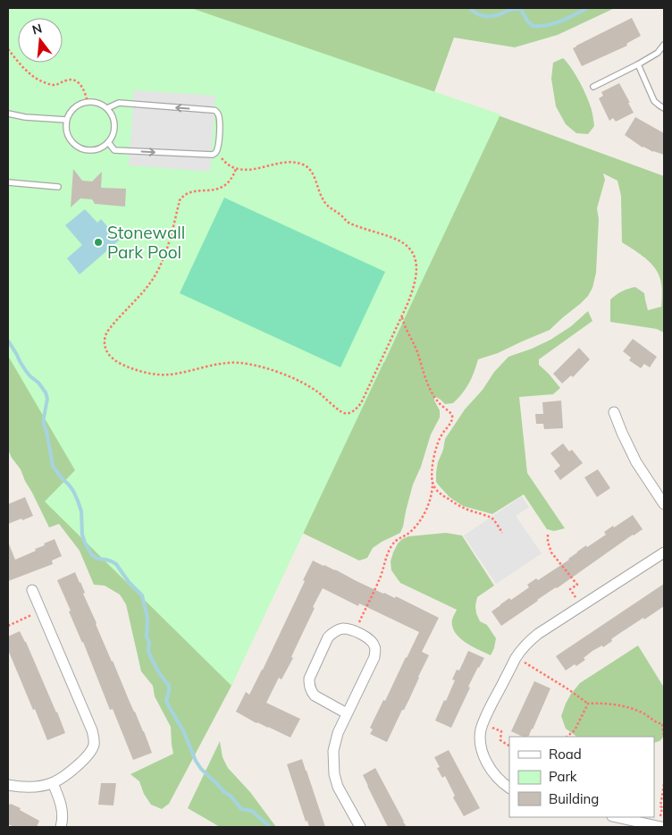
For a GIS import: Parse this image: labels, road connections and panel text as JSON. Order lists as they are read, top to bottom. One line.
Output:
{"places":["Stonewall Park Pool"],"legend":["Road","Park","Building"],"north":"top"}
